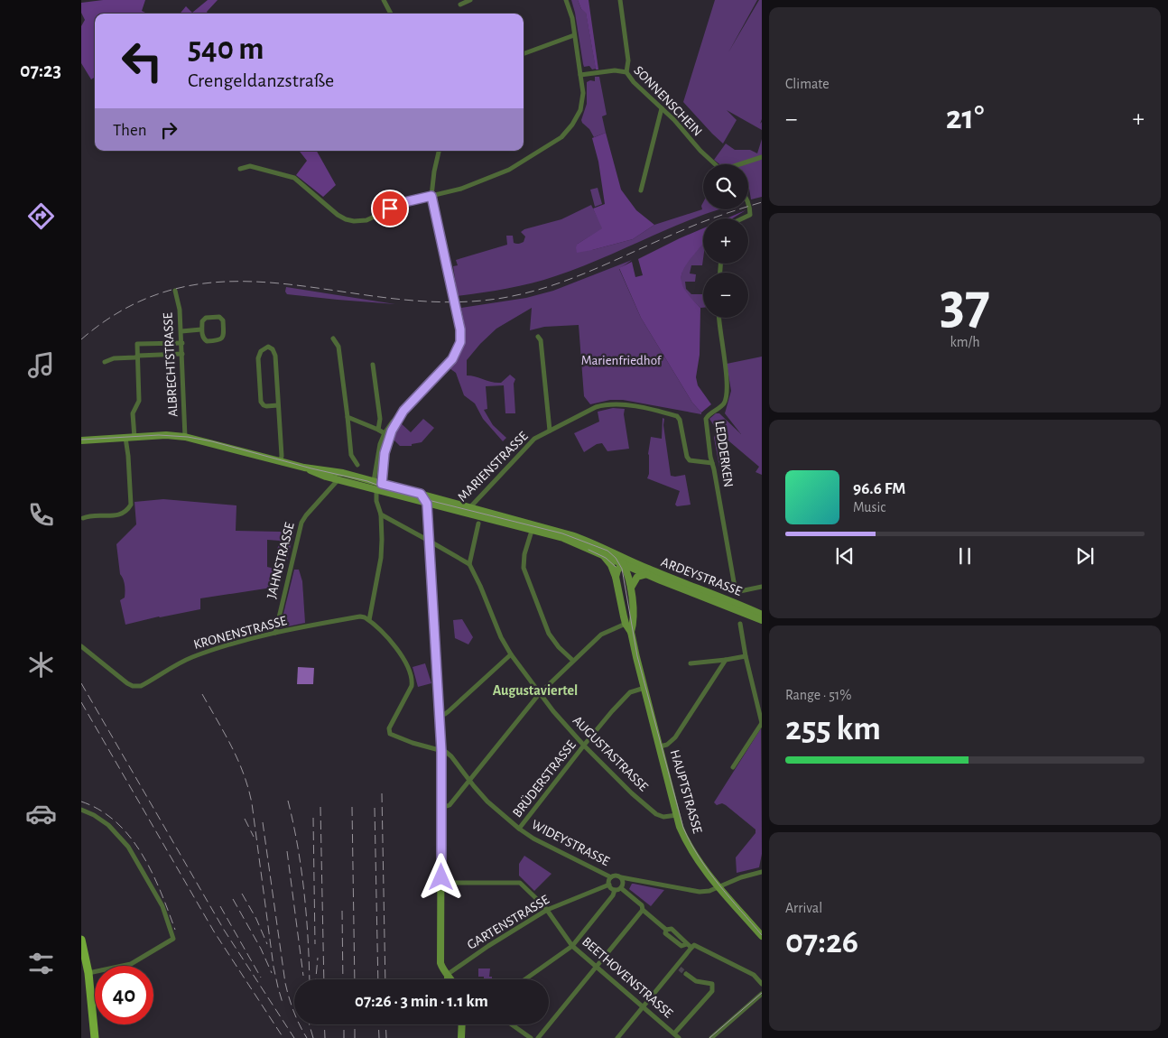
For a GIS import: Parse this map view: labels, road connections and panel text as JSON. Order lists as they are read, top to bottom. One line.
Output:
{"streets":{"main road":["ARDEYSTRASSE","HAUPTSTRASSE"],"street":["SONNENSCHEIN","ALBRECHTSTRASSE","LEDDERKEN","MARIENSTRASSE","JAHNSTRASSE","KRONENSTRASSE","AUGUSTASTRASSE","BRÜDERSTRASSE","WIDEYSTRASSE","GARTENSTRASSE","BEETHOVENSTRASSE"]},"crossings":[["LEDDERKEN","MARIENSTRASSE"],["JAHNSTRASSE","KRONENSTRASSE"],["ARDEYSTRASSE","HAUPTSTRASSE"],["KRONENSTRASSE","WIDEYSTRASSE"],["AUGUSTASTRASSE","BRÜDERSTRASSE"],["AUGUSTASTRASSE","HAUPTSTRASSE"],["BRÜDERSTRASSE","HAUPTSTRASSE"],["BRÜDERSTRASSE","WIDEYSTRASSE"],["HAUPTSTRASSE","WIDEYSTRASSE"],["WIDEYSTRASSE","GARTENSTRASSE"],["GARTENSTRASSE","BEETHOVENSTRASSE"]],"districts":["Augustaviertel"],"parks":["Marienfriedhof"],"page":{"tabs":"07:23","tile":["Climate",["37","km/h"],["Range · 51%","255 km"],["Arrival","07:26"]],"turn":["540 m","Crengeldanzstraße"],"heat":["−","21°","+"],"then":"Then","map_buttons":["+","−"],"song":["96.6 FM","Music"],"limit":"40","trip":"07:26 · 3 min · 1.1 km"}}
